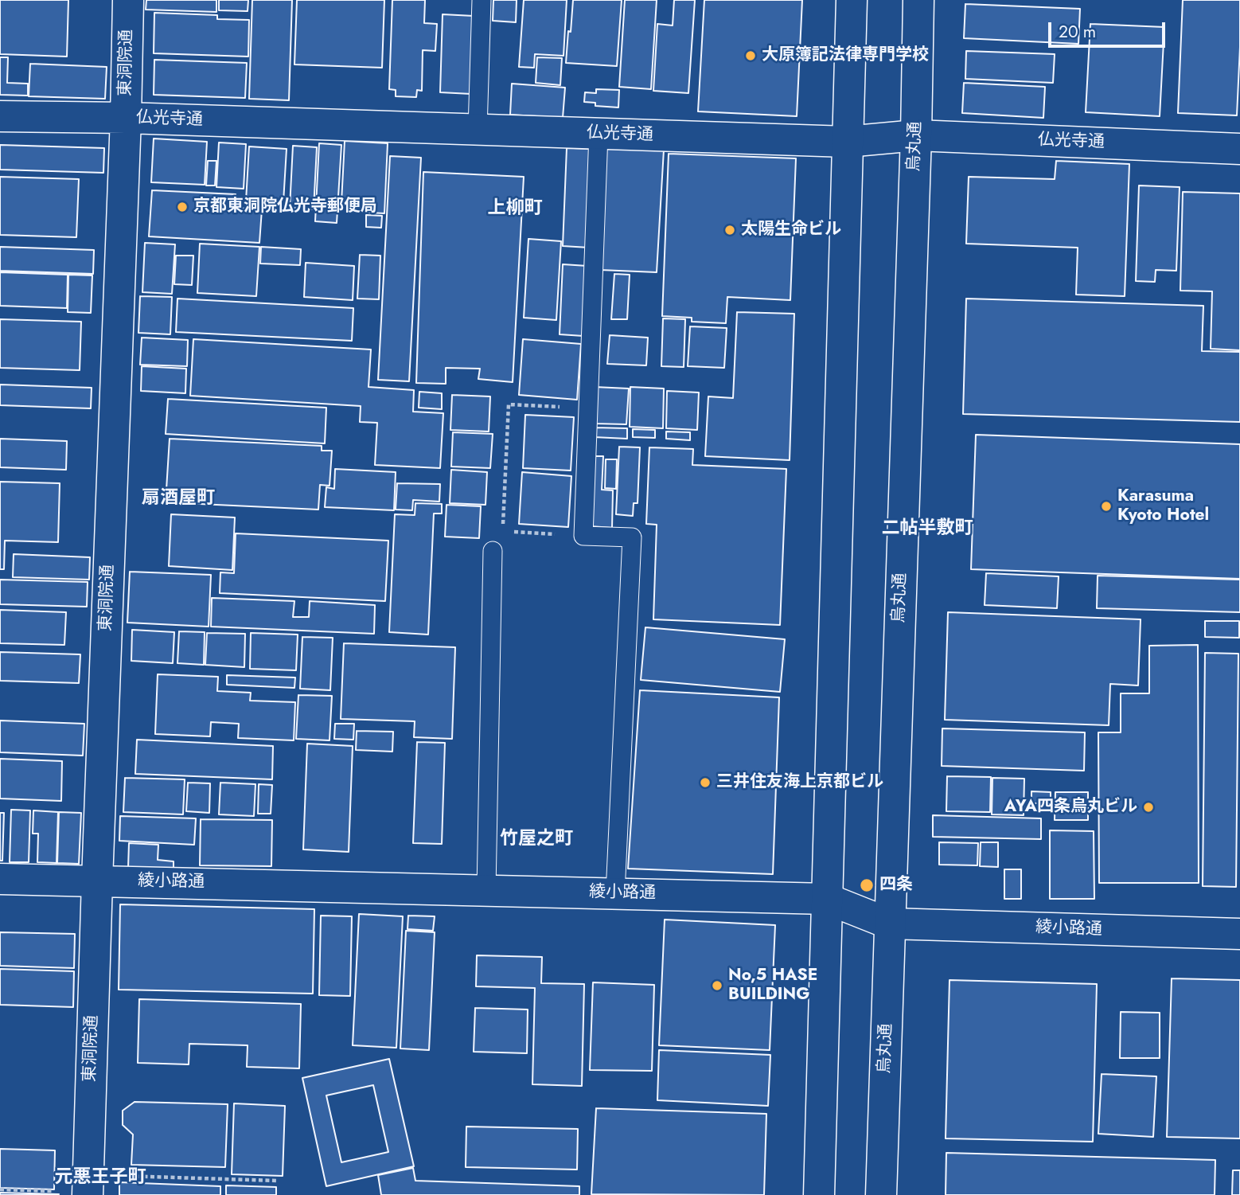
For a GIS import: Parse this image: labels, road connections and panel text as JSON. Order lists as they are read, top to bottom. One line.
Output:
{"streets":{"main road":["東洞院通","仏光寺通","烏丸通","綾小路通"]},"crossings":[["東洞院通","仏光寺通"],["東洞院通","綾小路通"],["仏光寺通","烏丸通"],["烏丸通","綾小路通"]],"districts":["上柳町","扇酒屋町","二帖半敷町","竹屋之町","元悪王子町"],"places":["大原簿記法律専門学校","京都東洞院仏光寺郵便局","太陽生命ビル","Karasuma Kyoto Hotel","三井住友海上京都ビル","AYA四条烏丸ビル","四条","No,5 HASE BUILDING"],"scale_bar":"20 m"}
